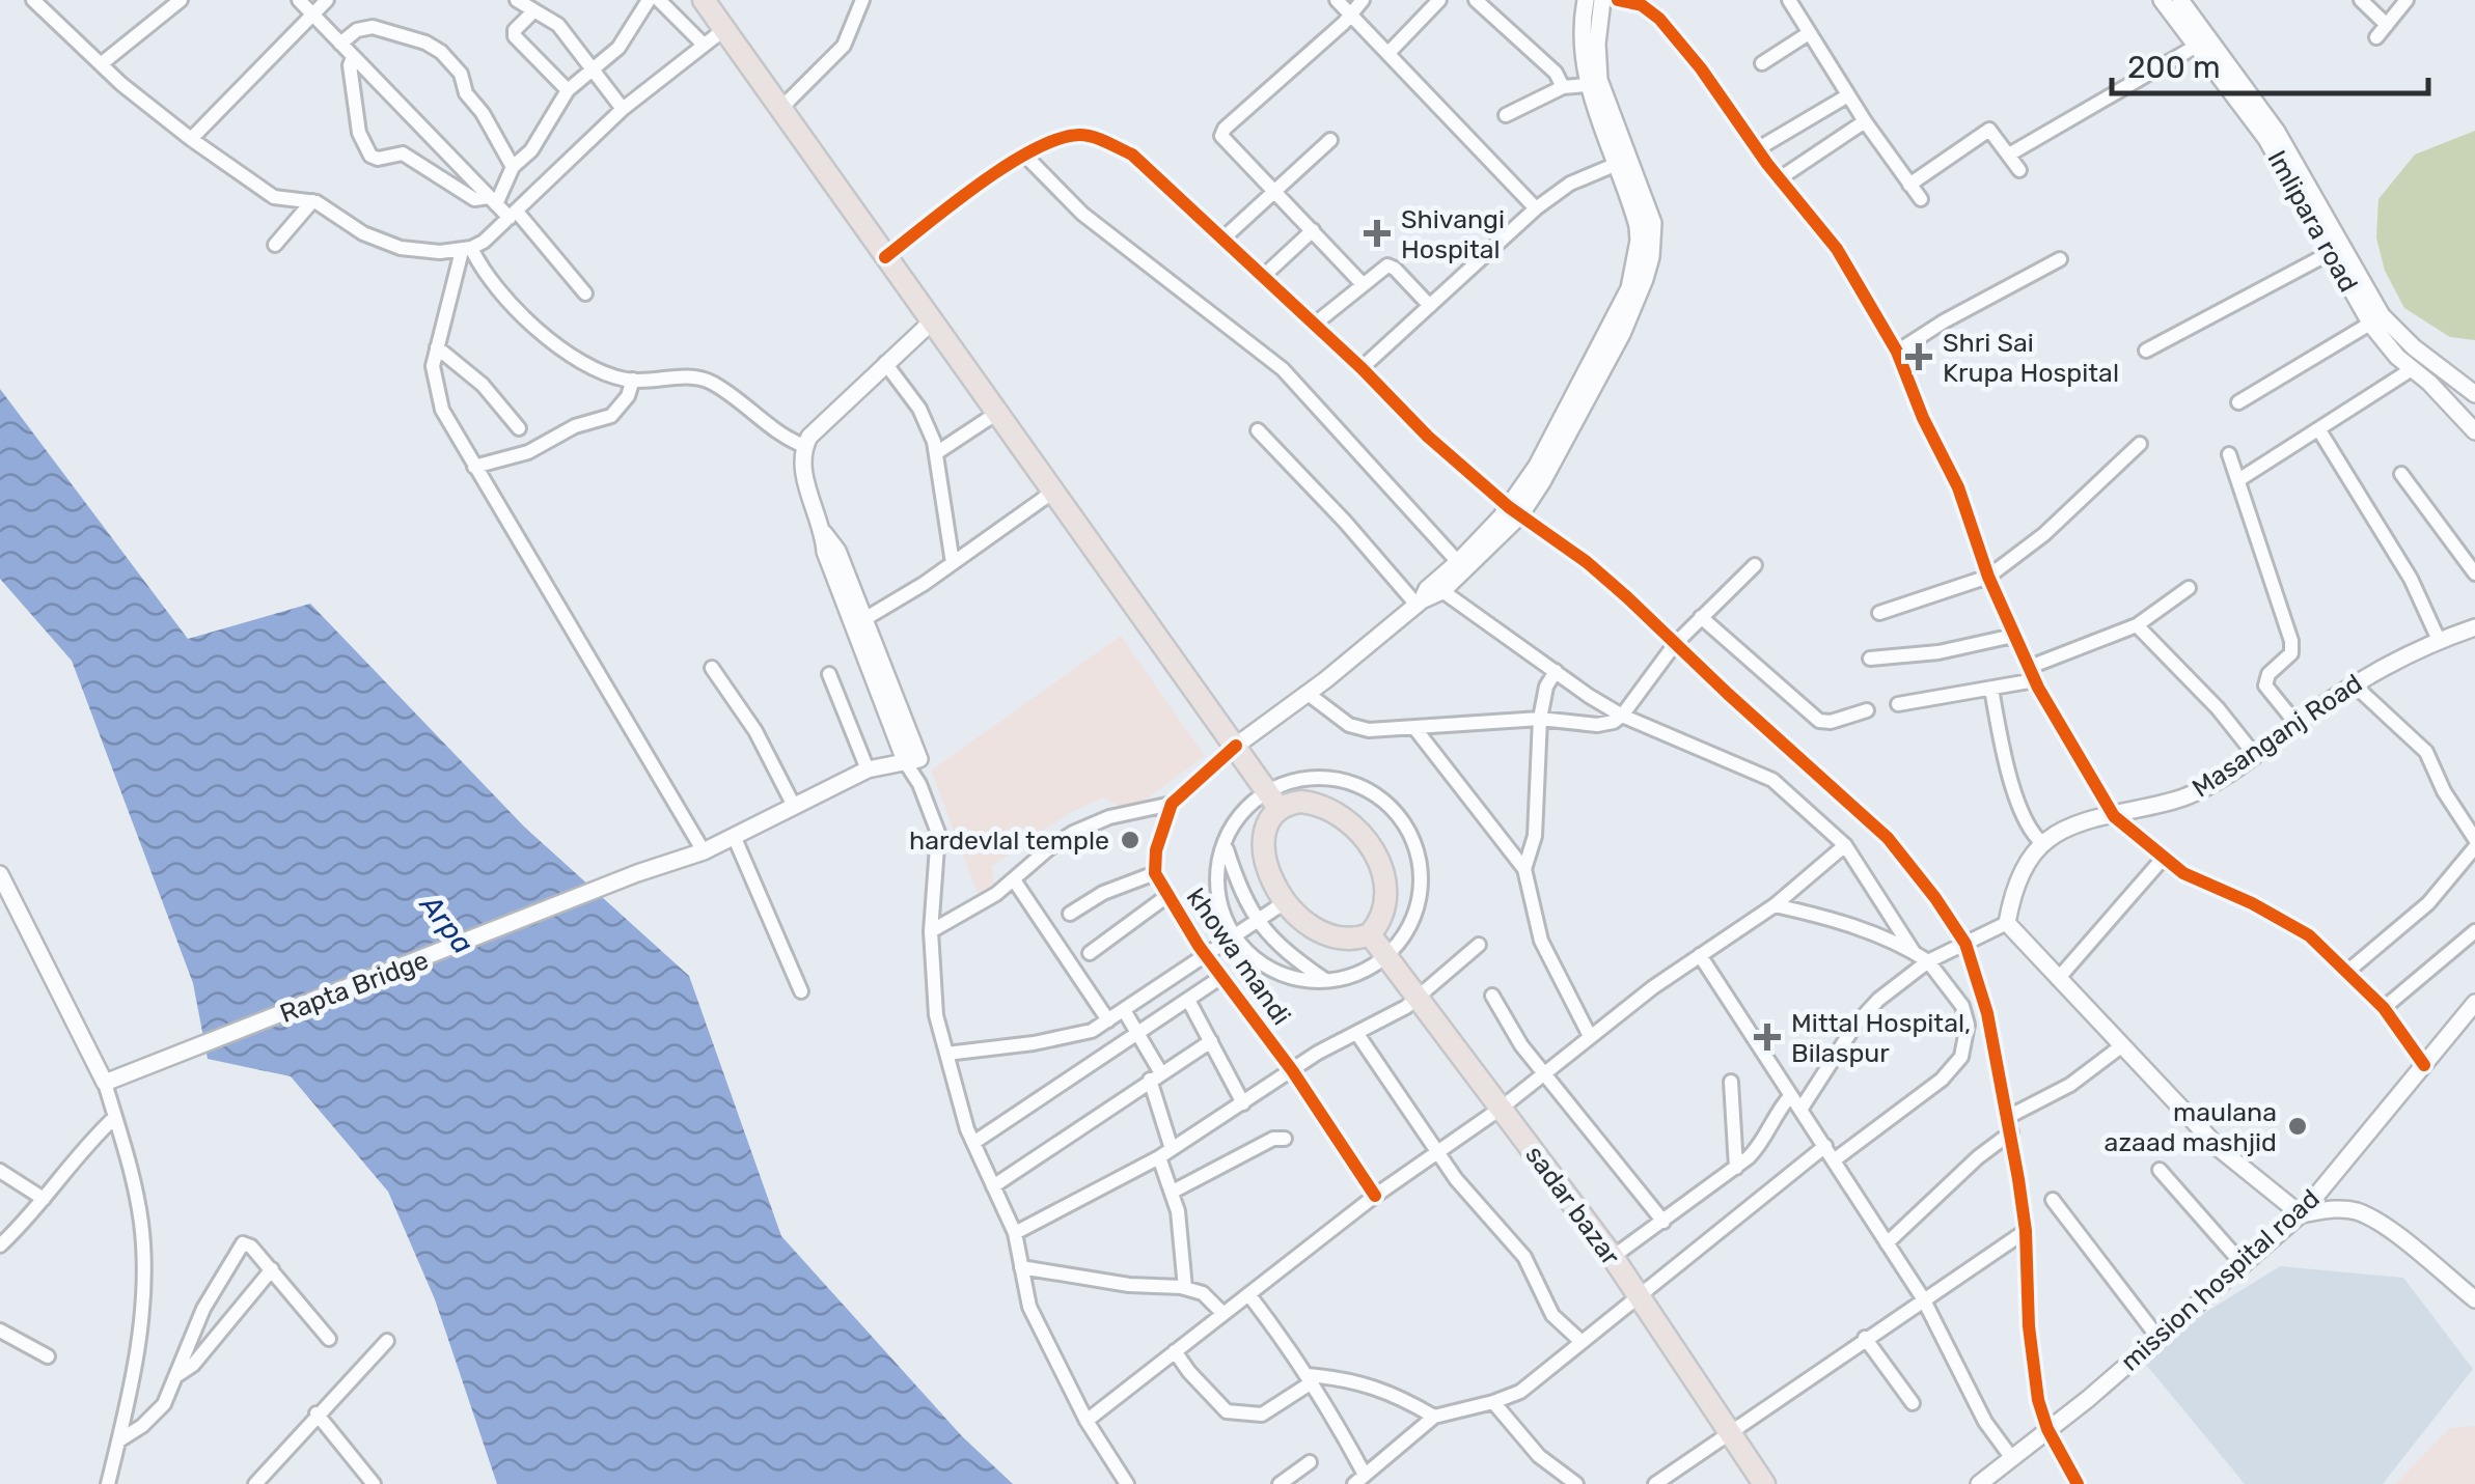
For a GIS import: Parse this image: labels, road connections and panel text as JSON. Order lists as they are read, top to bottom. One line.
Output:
{"streets":{"main road":["sadar bazar"],"street":["Imlipara road","Masanganj Road","khowa mandi","Rapta Bridge","mission hospital road"]},"water":["Arpa"],"places":{"health":["Shivangi Hospital","Shri Sai Krupa Hospital","Mittal Hospital, Bilaspur"],"other":["hardevlal temple","maulana azaad mashjid"]},"scale_bar":"200 m"}
